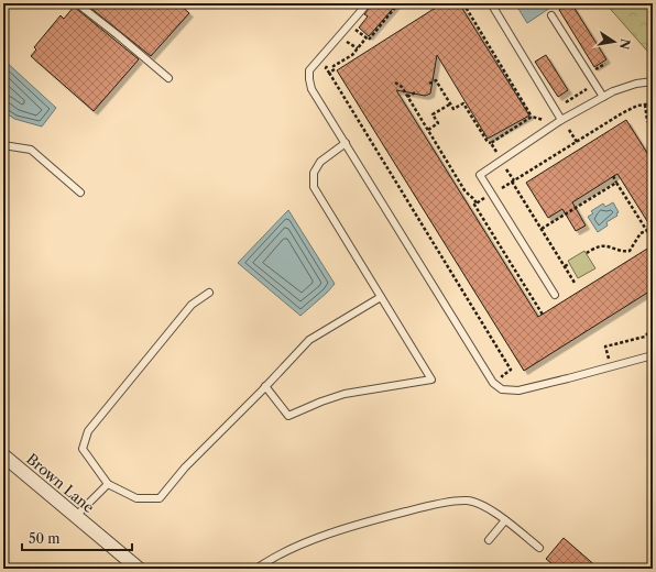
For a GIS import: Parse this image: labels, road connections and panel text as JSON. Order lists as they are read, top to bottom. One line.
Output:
{"streets":{"street":["Brown Lane"]},"scale_bar":"50 m","north":"right"}
